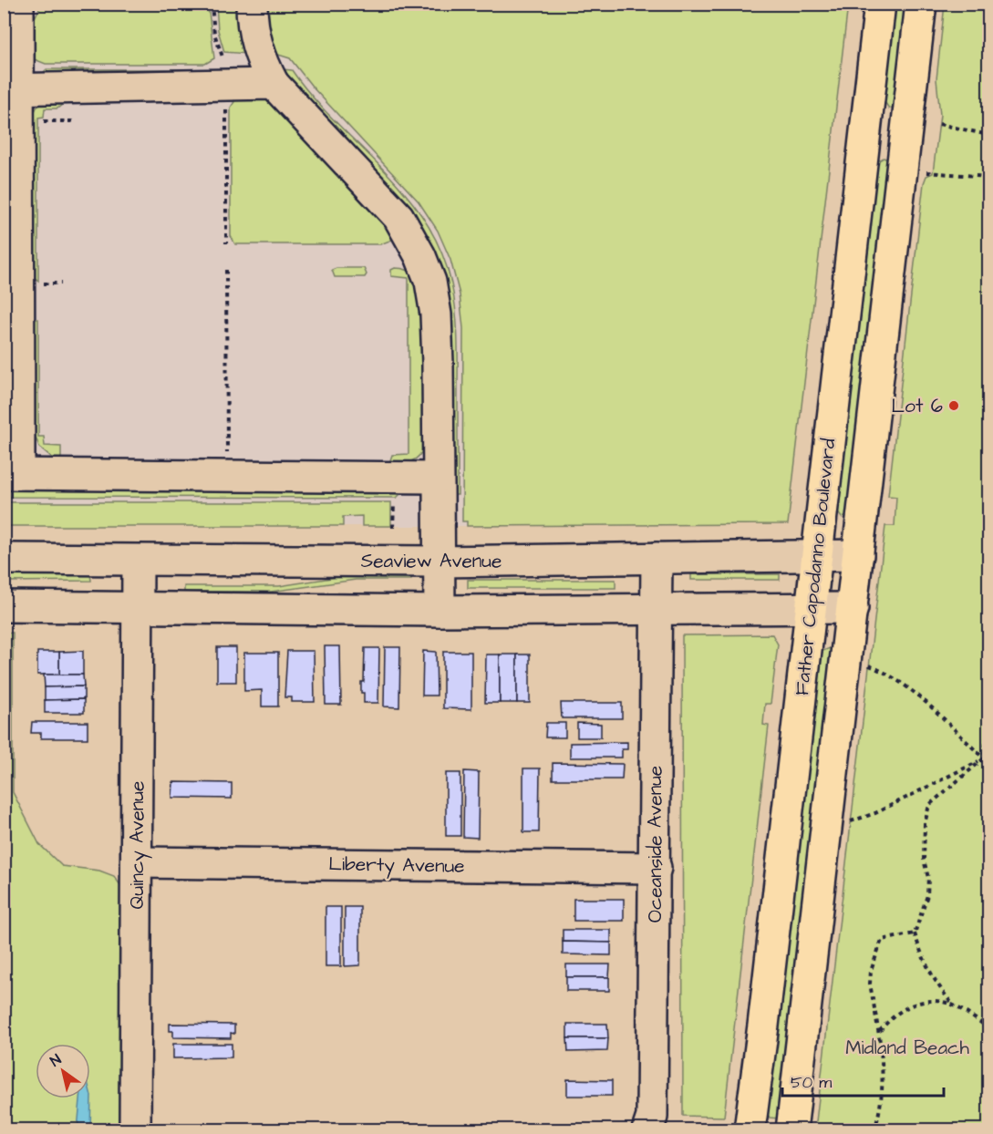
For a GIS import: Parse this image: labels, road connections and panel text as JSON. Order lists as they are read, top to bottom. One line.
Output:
{"streets":{"main road":["Father Capodanno Boulevard"],"street":["Seaview Avenue","Oceanside Avenue","Quincy Avenue","Liberty Avenue"]},"crossings":[["Seaview Avenue","Father Capodanno Boulevard"],["Seaview Avenue","Oceanside Avenue"],["Seaview Avenue","Quincy Avenue"],["Oceanside Avenue","Liberty Avenue"],["Quincy Avenue","Liberty Avenue"]],"parks":["Midland Beach"],"places":["Lot 6"],"scale_bar":"50 m","north":"top left"}
